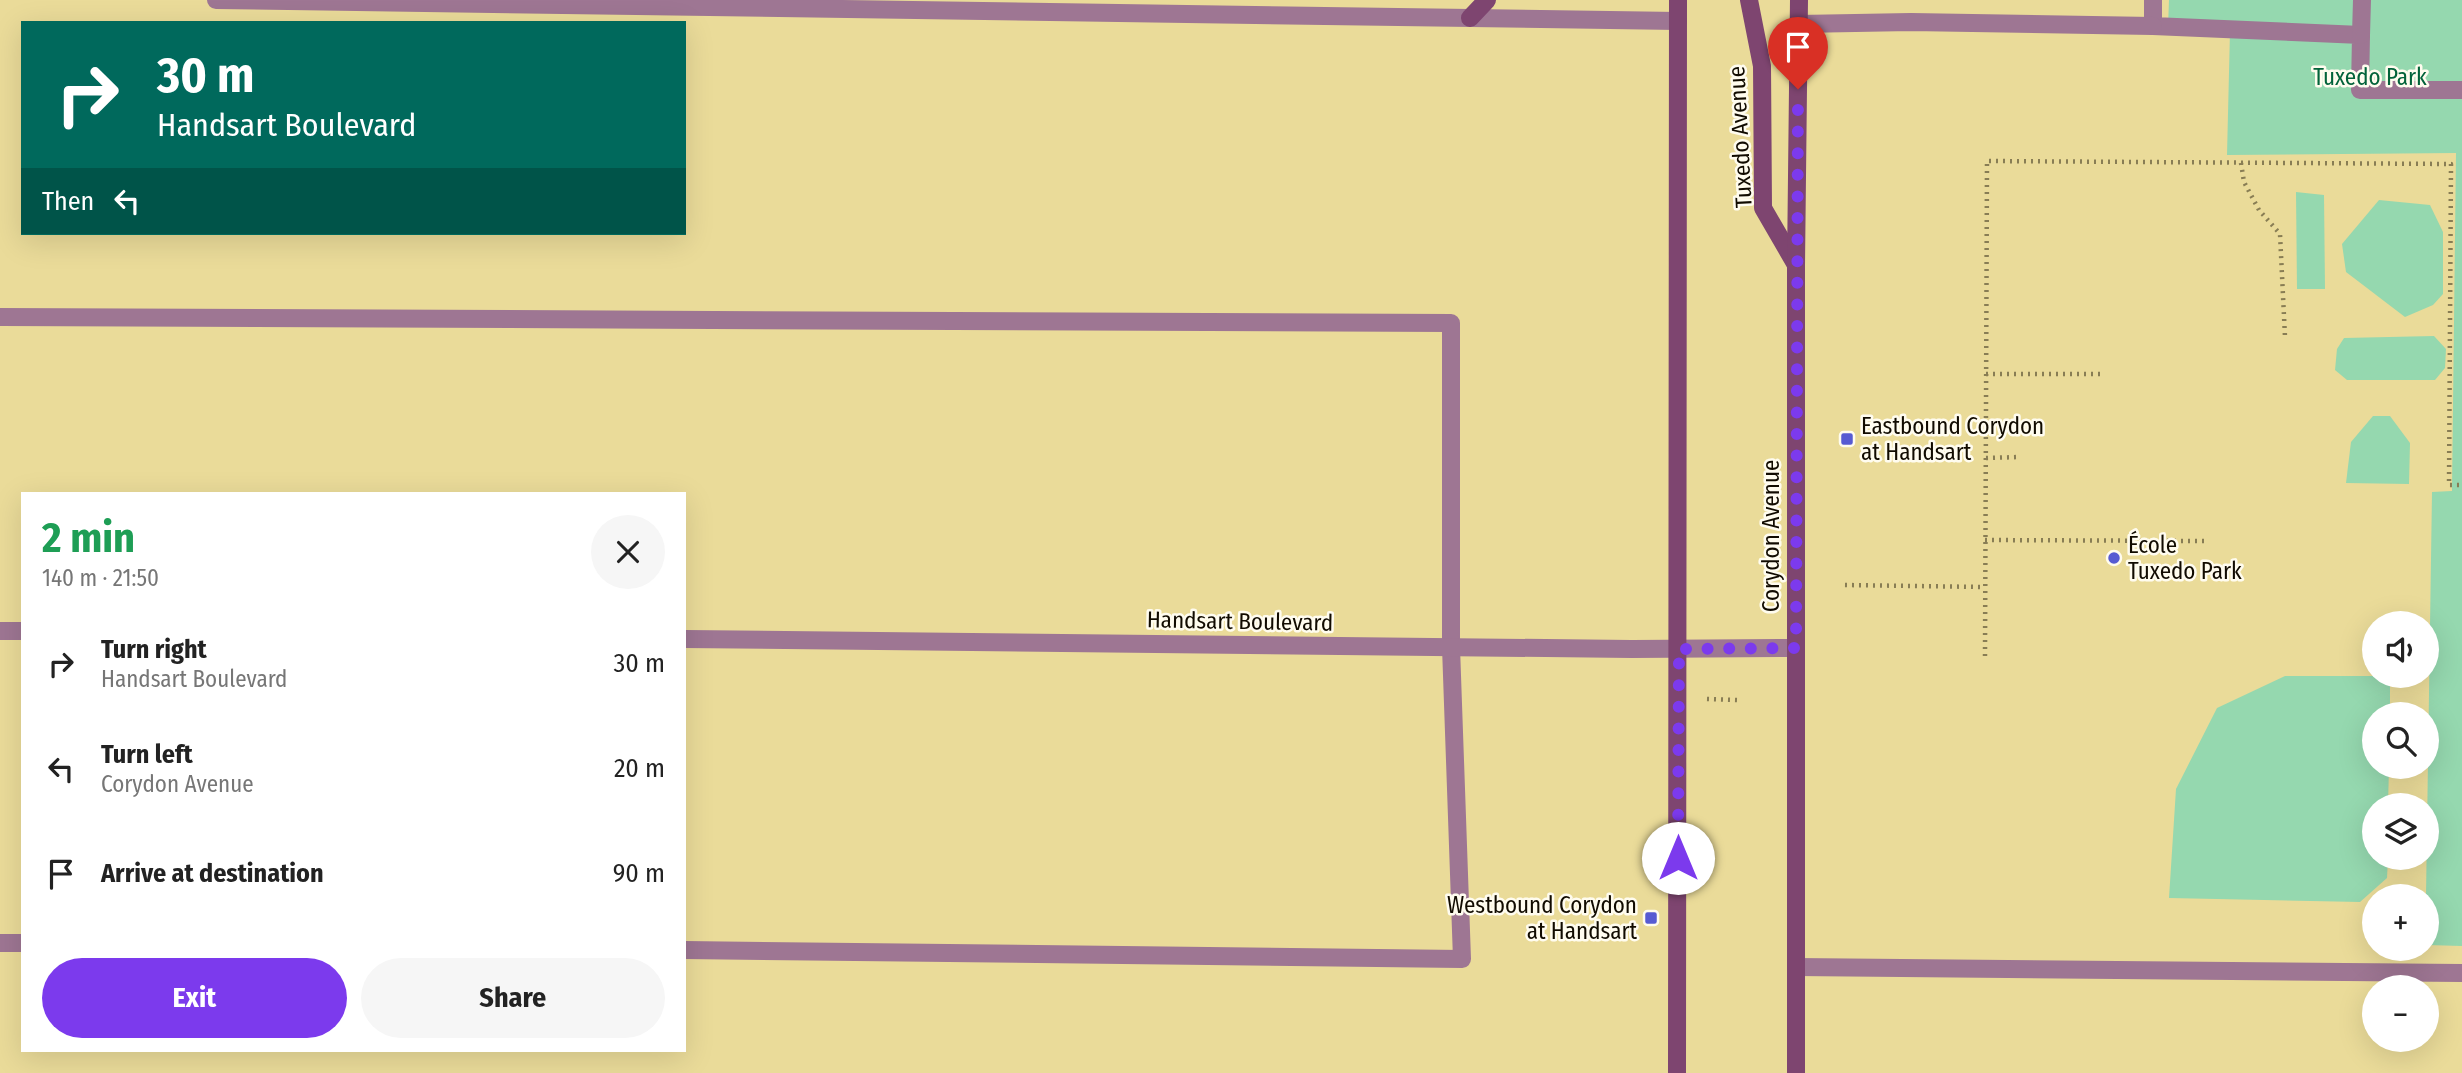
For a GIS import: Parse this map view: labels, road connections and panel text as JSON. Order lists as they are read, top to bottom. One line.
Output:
{"streets":{"main road":["Tuxedo Avenue","Corydon Avenue"],"street":["Handsart Boulevard"]},"crossings":[["Tuxedo Avenue","Corydon Avenue"],["Corydon Avenue","Handsart Boulevard"]],"parks":["Tuxedo Park"],"places":{"transit":["Eastbound Corydon at Handsart","Westbound Corydon at Handsart"],"other":["École Tuxedo Park"]},"page":{"turn":["30 m","Handsart Boulevard"],"then":"Then","heading":["2 min","140 m · 21:50"],"map_buttons":["+","−"],"list":[{"name":"Turn right","note":"Handsart Boulevard","value":"30 m"},{"name":"Turn left","note":"Corydon Avenue","value":"20 m"},{"name":"Arrive at destination","value":"90 m"}],"buttons":["Exit","Share"]}}
